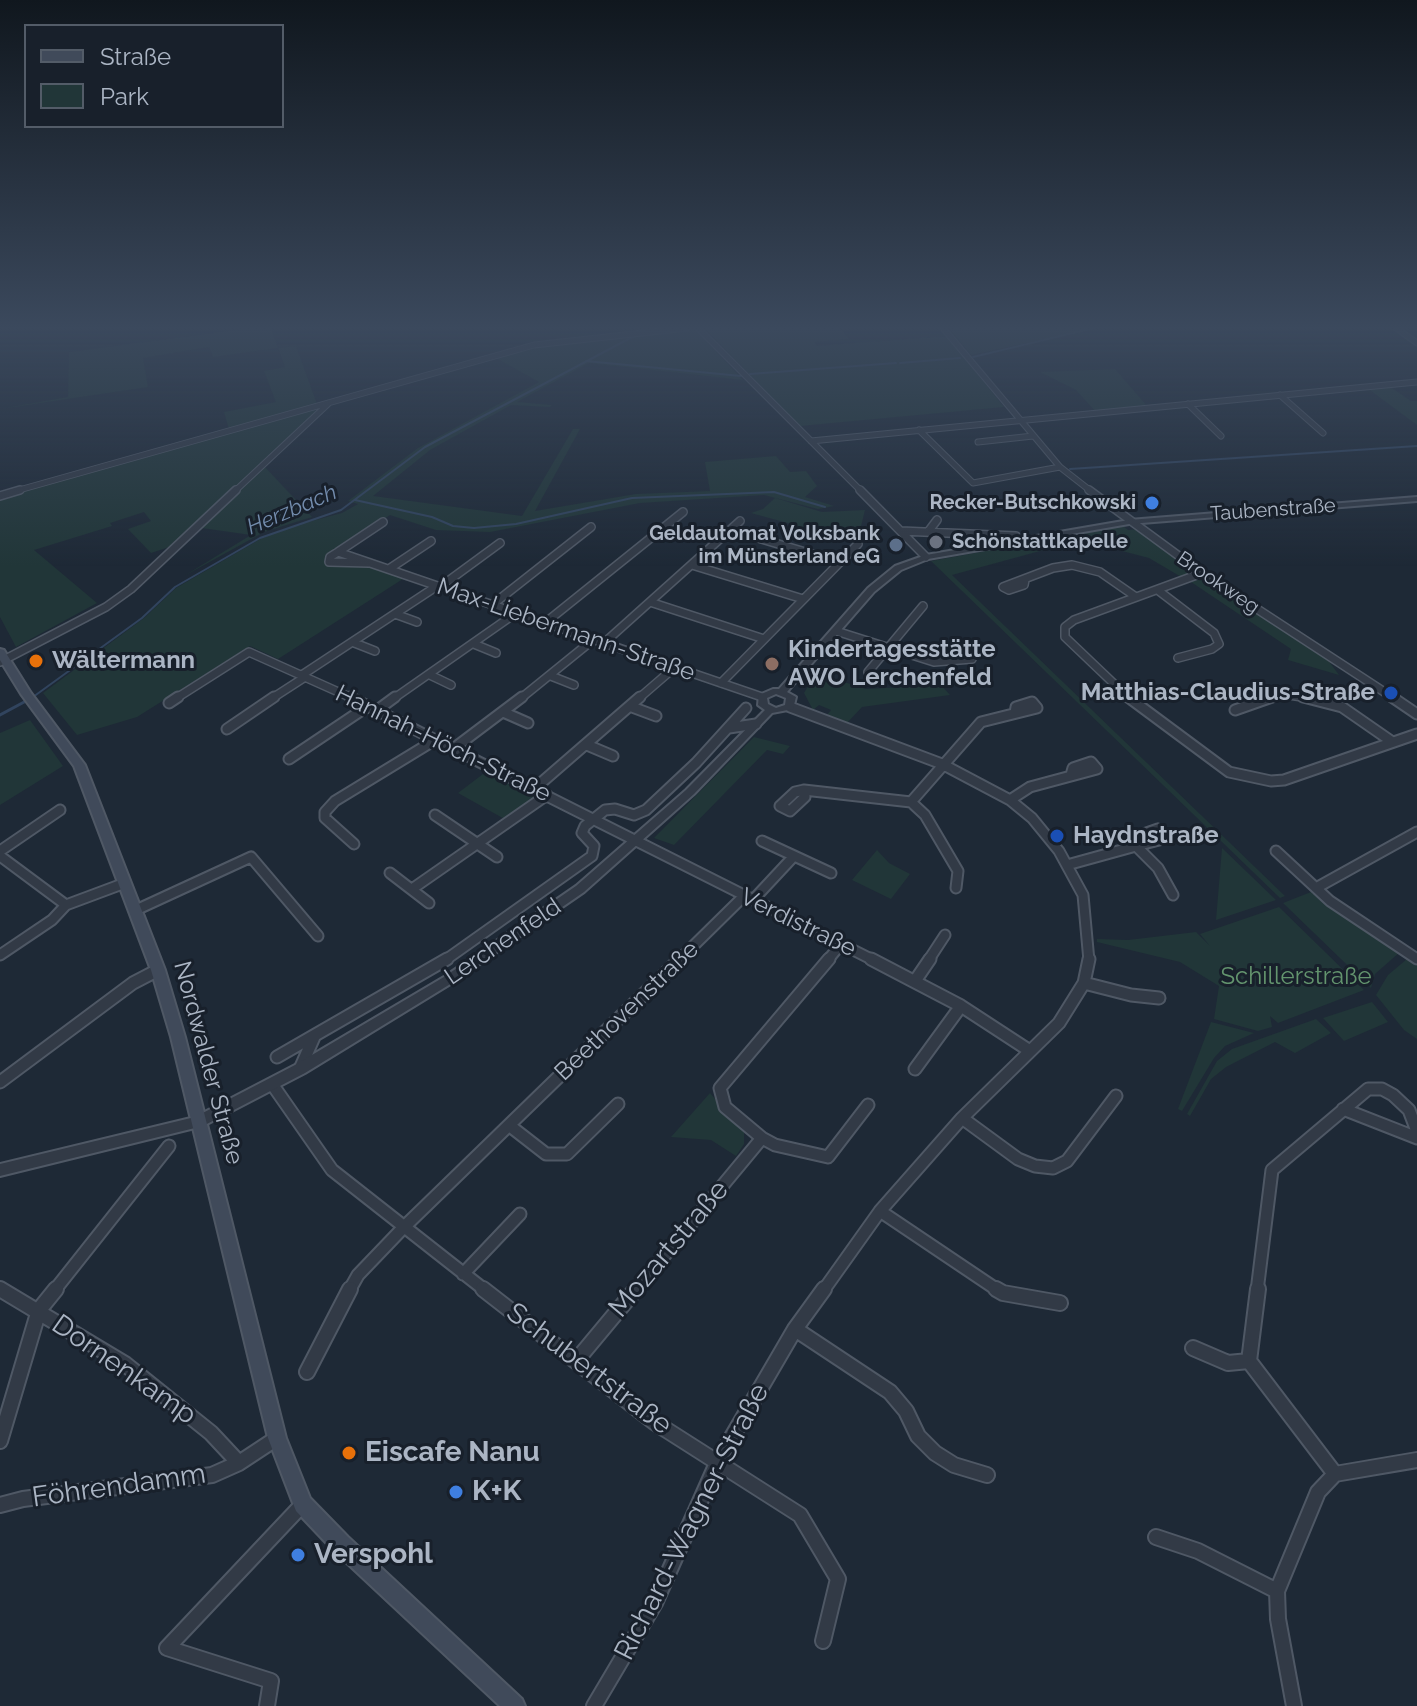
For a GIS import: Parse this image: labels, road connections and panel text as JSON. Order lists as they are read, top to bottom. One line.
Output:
{"streets":{"main road":["Nordwalder Straße"],"street":["Taubenstraße","Brookweg","Max-Liebermann-Straße","Hannah-Höch-Straße","Verdistraße","Lerchenfeld","Beethovenstraße","Mozartstraße","Schubertstraße","Dornenkamp","Föhrendamm","Richard-Wagner-Straße"]},"crossings":[["Taubenstraße","Brookweg"],["Hannah-Höch-Straße","Verdistraße"],["Hannah-Höch-Straße","Lerchenfeld"],["Verdistraße","Lerchenfeld"],["Verdistraße","Beethovenstraße"],["Verdistraße","Richard-Wagner-Straße"],["Lerchenfeld","Nordwalder Straße"],["Lerchenfeld","Schubertstraße"],["Beethovenstraße","Schubertstraße"],["Nordwalder Straße","Föhrendamm"],["Mozartstraße","Schubertstraße"],["Schubertstraße","Richard-Wagner-Straße"],["Dornenkamp","Föhrendamm"]],"water":["Herzbach"],"parks":["Schillerstraße"],"places":["Recker-Butschkowski","Schönstattkapelle","Geldautomat Volksbank im Münsterland eG","Wältermann","Kindertagesstätte AWO Lerchenfeld","Matthias-Claudius-Straße","Haydnstraße","Eiscafe Nanu","K+K","Verspohl"],"legend":["Straße","Park"]}
